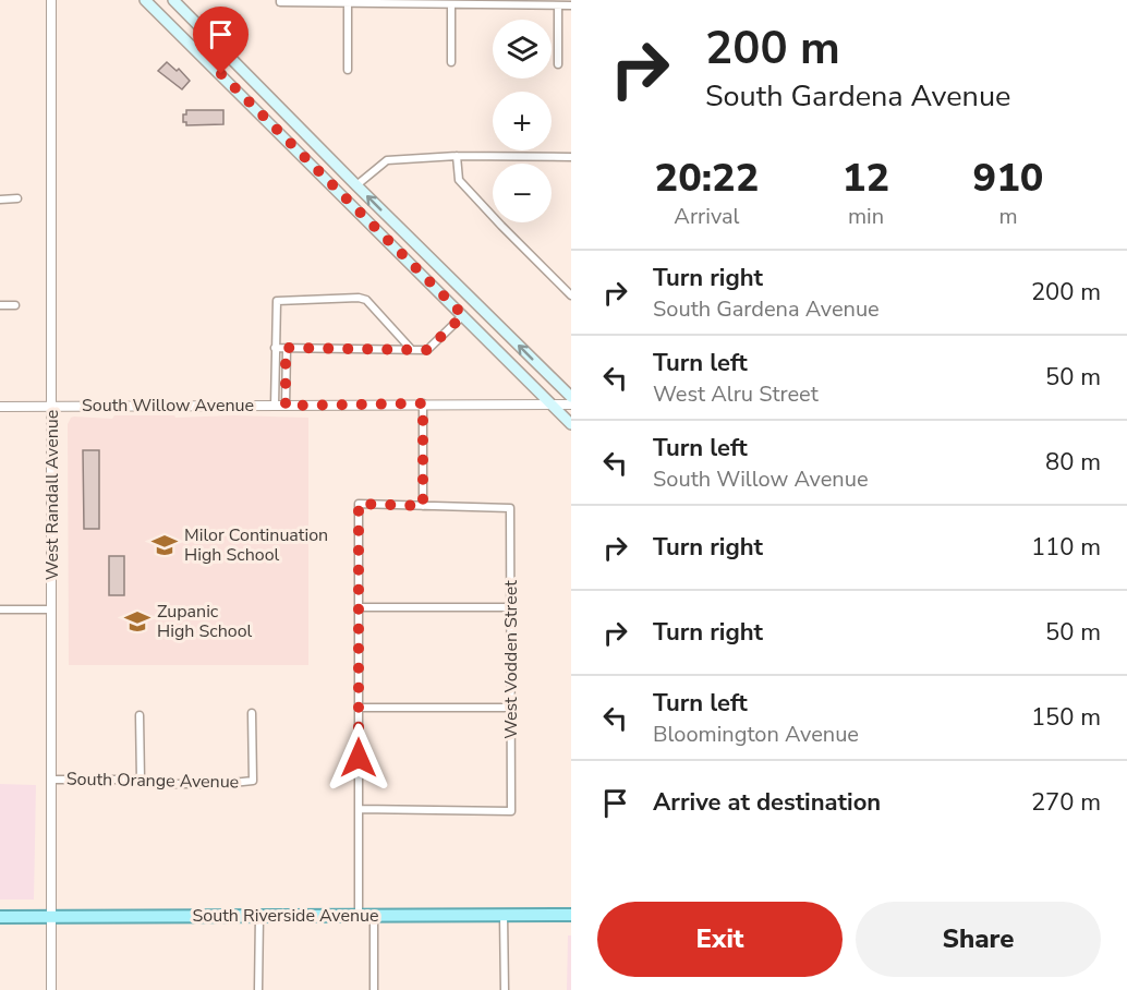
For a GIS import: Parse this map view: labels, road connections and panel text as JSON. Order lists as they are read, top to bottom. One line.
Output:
{"streets":{"main road":["South Riverside Avenue"],"street":["South Willow Avenue","West Randall Avenue","West Vodden Street","South Orange Avenue"]},"crossings":[["South Willow Avenue","West Randall Avenue"],["West Randall Avenue","South Orange Avenue"],["West Randall Avenue","South Riverside Avenue"]],"places":{"school or university":["Milor Continuation High School","Zupanic High School"]},"page":{"turn":["200 m","South Gardena Avenue"],"map_buttons":["+","−"],"eta":["20:22","Arrival","12","min","910","m"],"list":[{"name":"Turn right","note":"South Gardena Avenue","value":"200 m"},{"name":"Turn left","note":"West Alru Street","value":"50 m"},{"name":"Turn left","note":"South Willow Avenue","value":"80 m"},{"name":"Turn right","value":"110 m"},{"name":"Turn right","value":"50 m"},{"name":"Turn left","note":"Bloomington Avenue","value":"150 m"},{"name":"Arrive at destination","value":"270 m"}],"buttons":["Exit","Share"]}}
